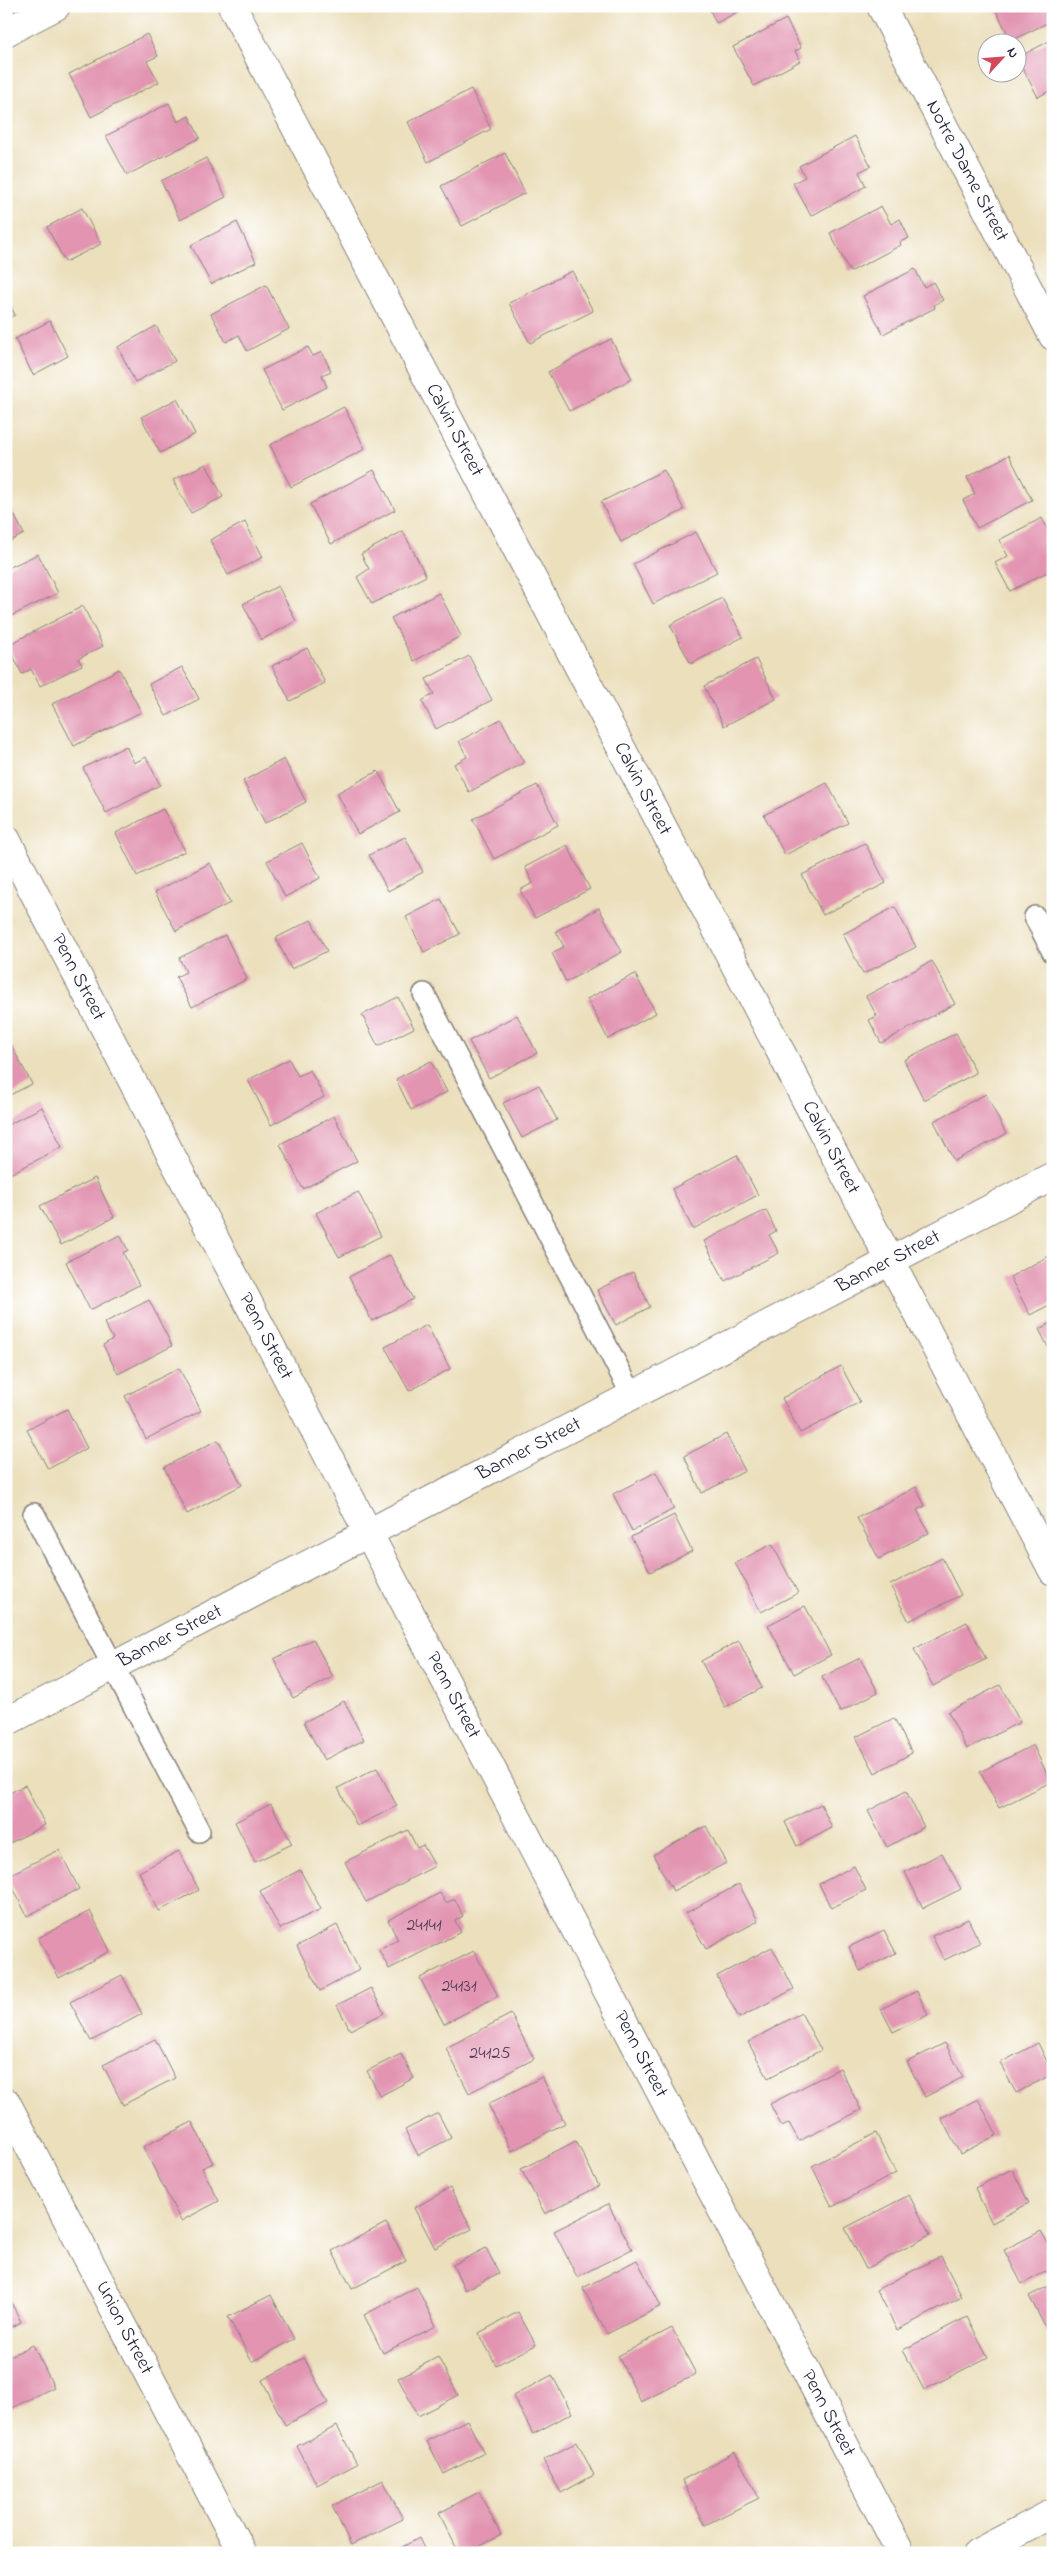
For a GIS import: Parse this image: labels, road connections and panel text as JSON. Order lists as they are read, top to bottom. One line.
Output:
{"streets":{"street":["Notre Dame Street","Calvin Street","Penn Street","Banner Street","Union Street"]},"crossings":[["Calvin Street","Banner Street"],["Penn Street","Banner Street"]],"house_numbers":["24141","24131","24125"],"north":"top right"}
